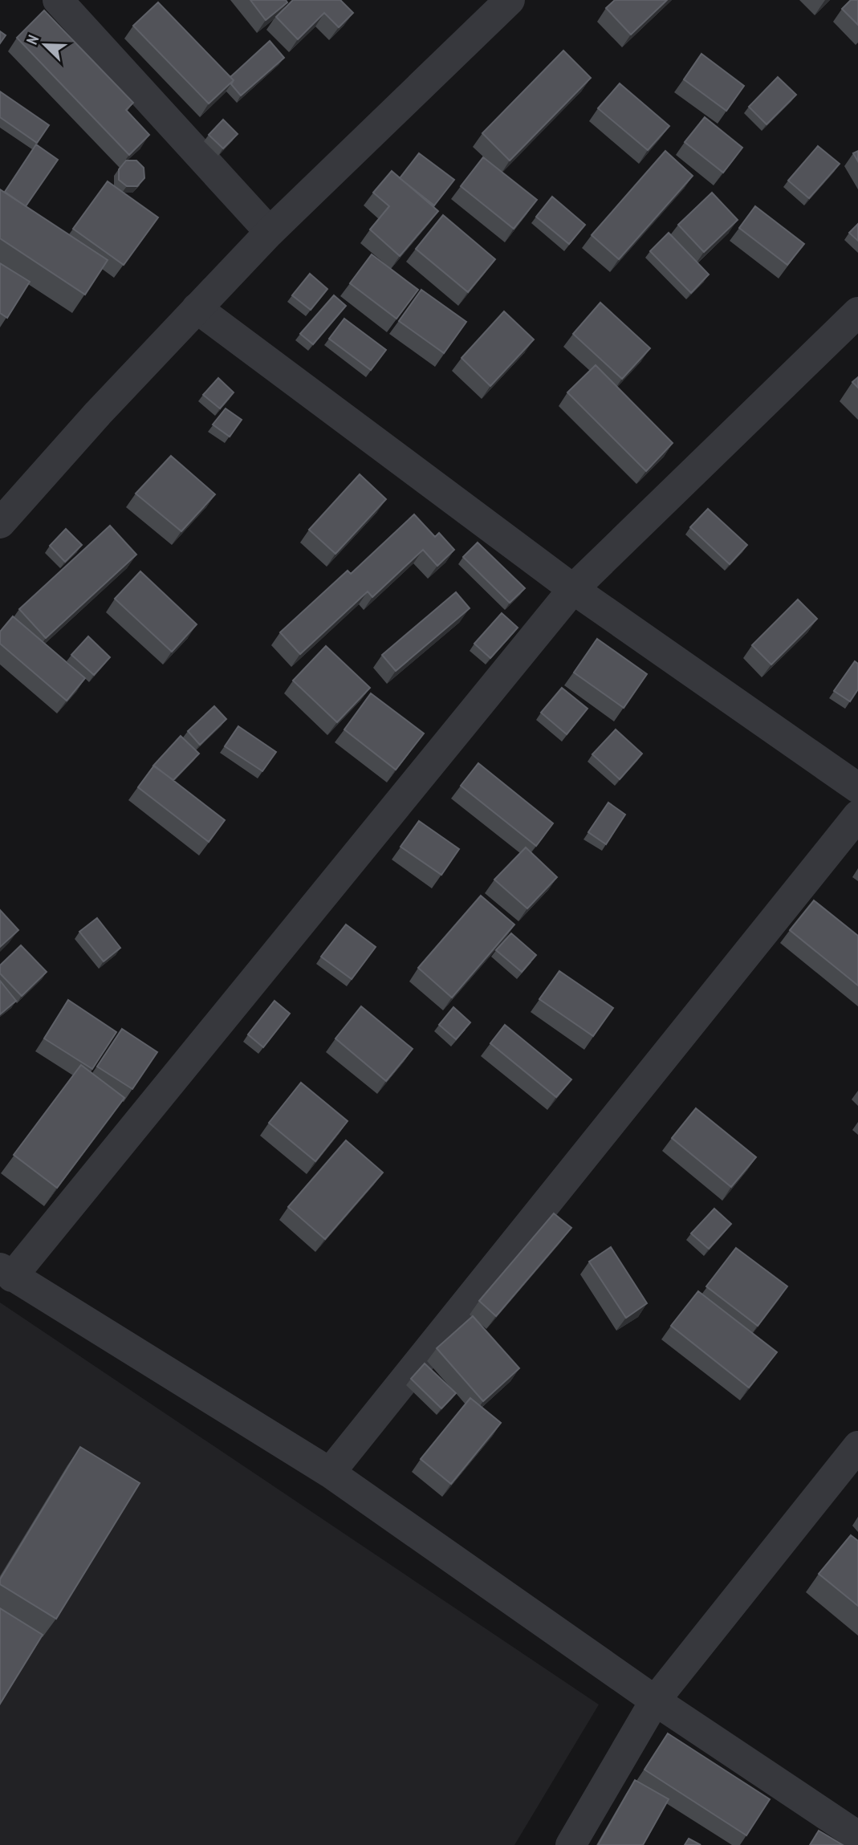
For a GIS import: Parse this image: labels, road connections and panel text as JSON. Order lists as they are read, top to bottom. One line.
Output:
{"north":"top left"}
